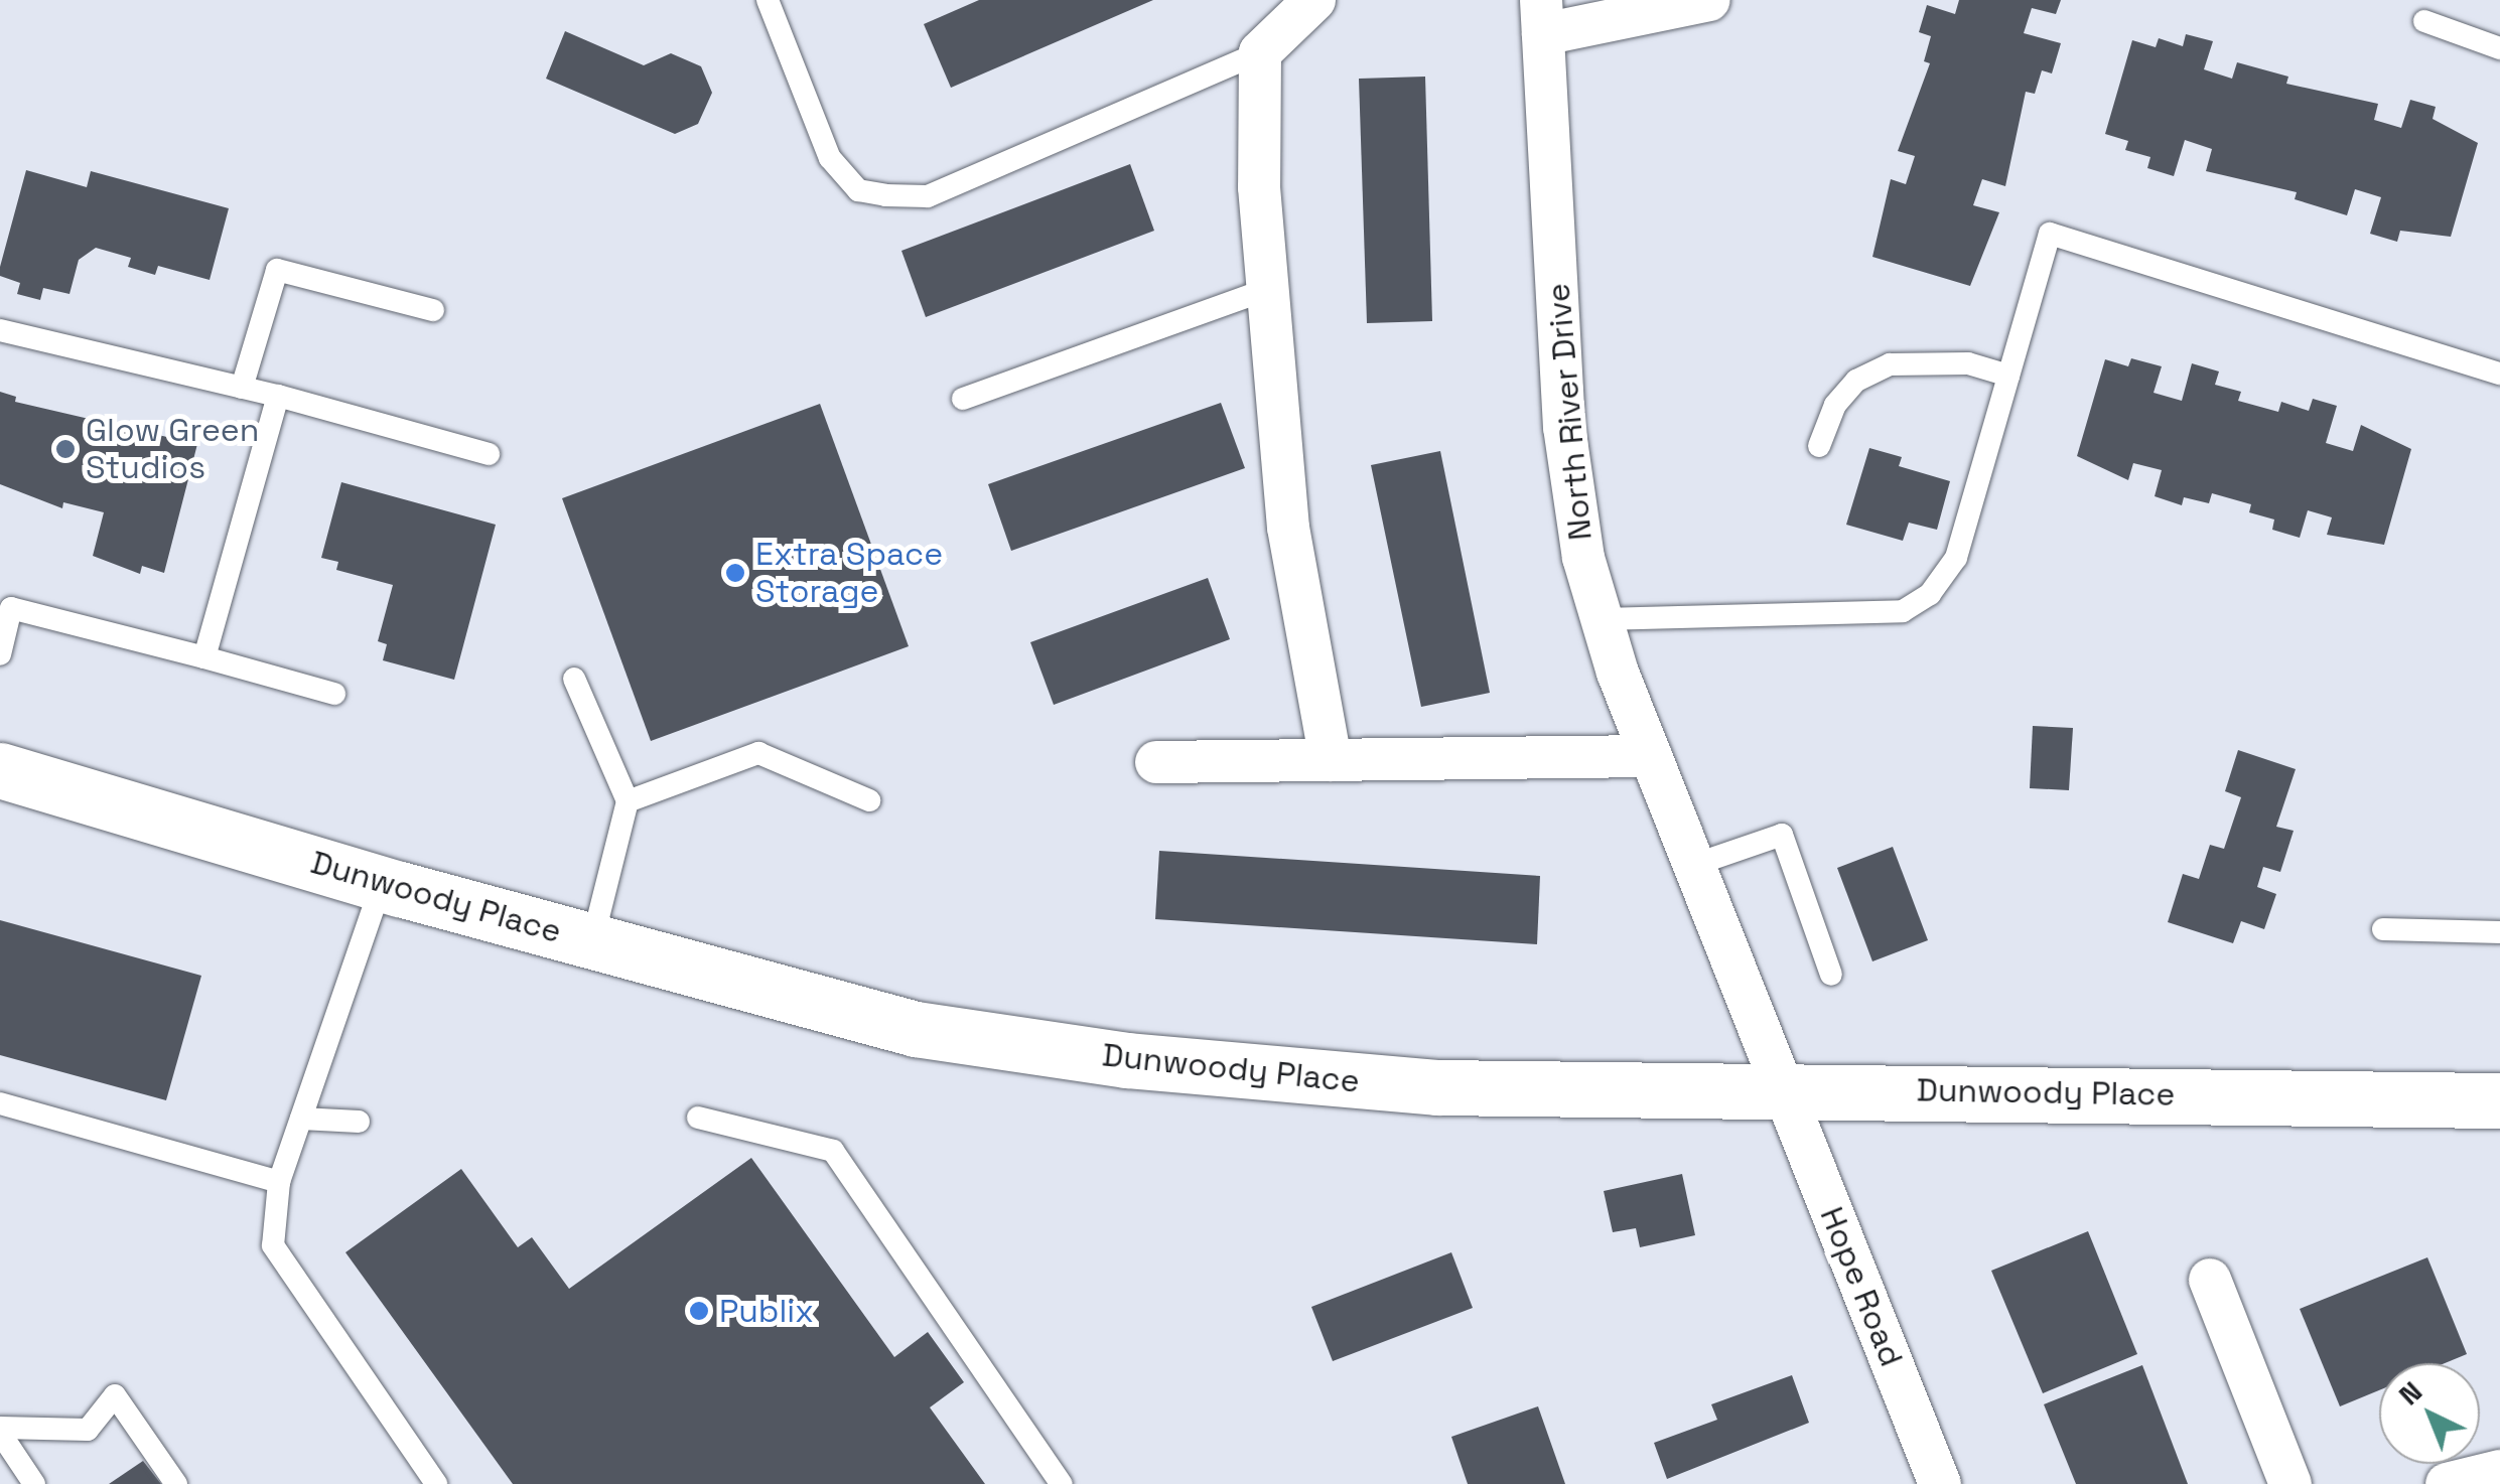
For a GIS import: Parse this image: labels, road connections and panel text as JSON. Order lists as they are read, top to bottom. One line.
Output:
{"streets":{"street":["North River Drive","Dunwoody Place","Hope Road"]},"crossings":[["North River Drive","Dunwoody Place"],["North River Drive","Hope Road"],["Dunwoody Place","Hope Road"]],"places":["Glow Green Studios","Extra Space Storage","Publix"],"north":"top left"}
